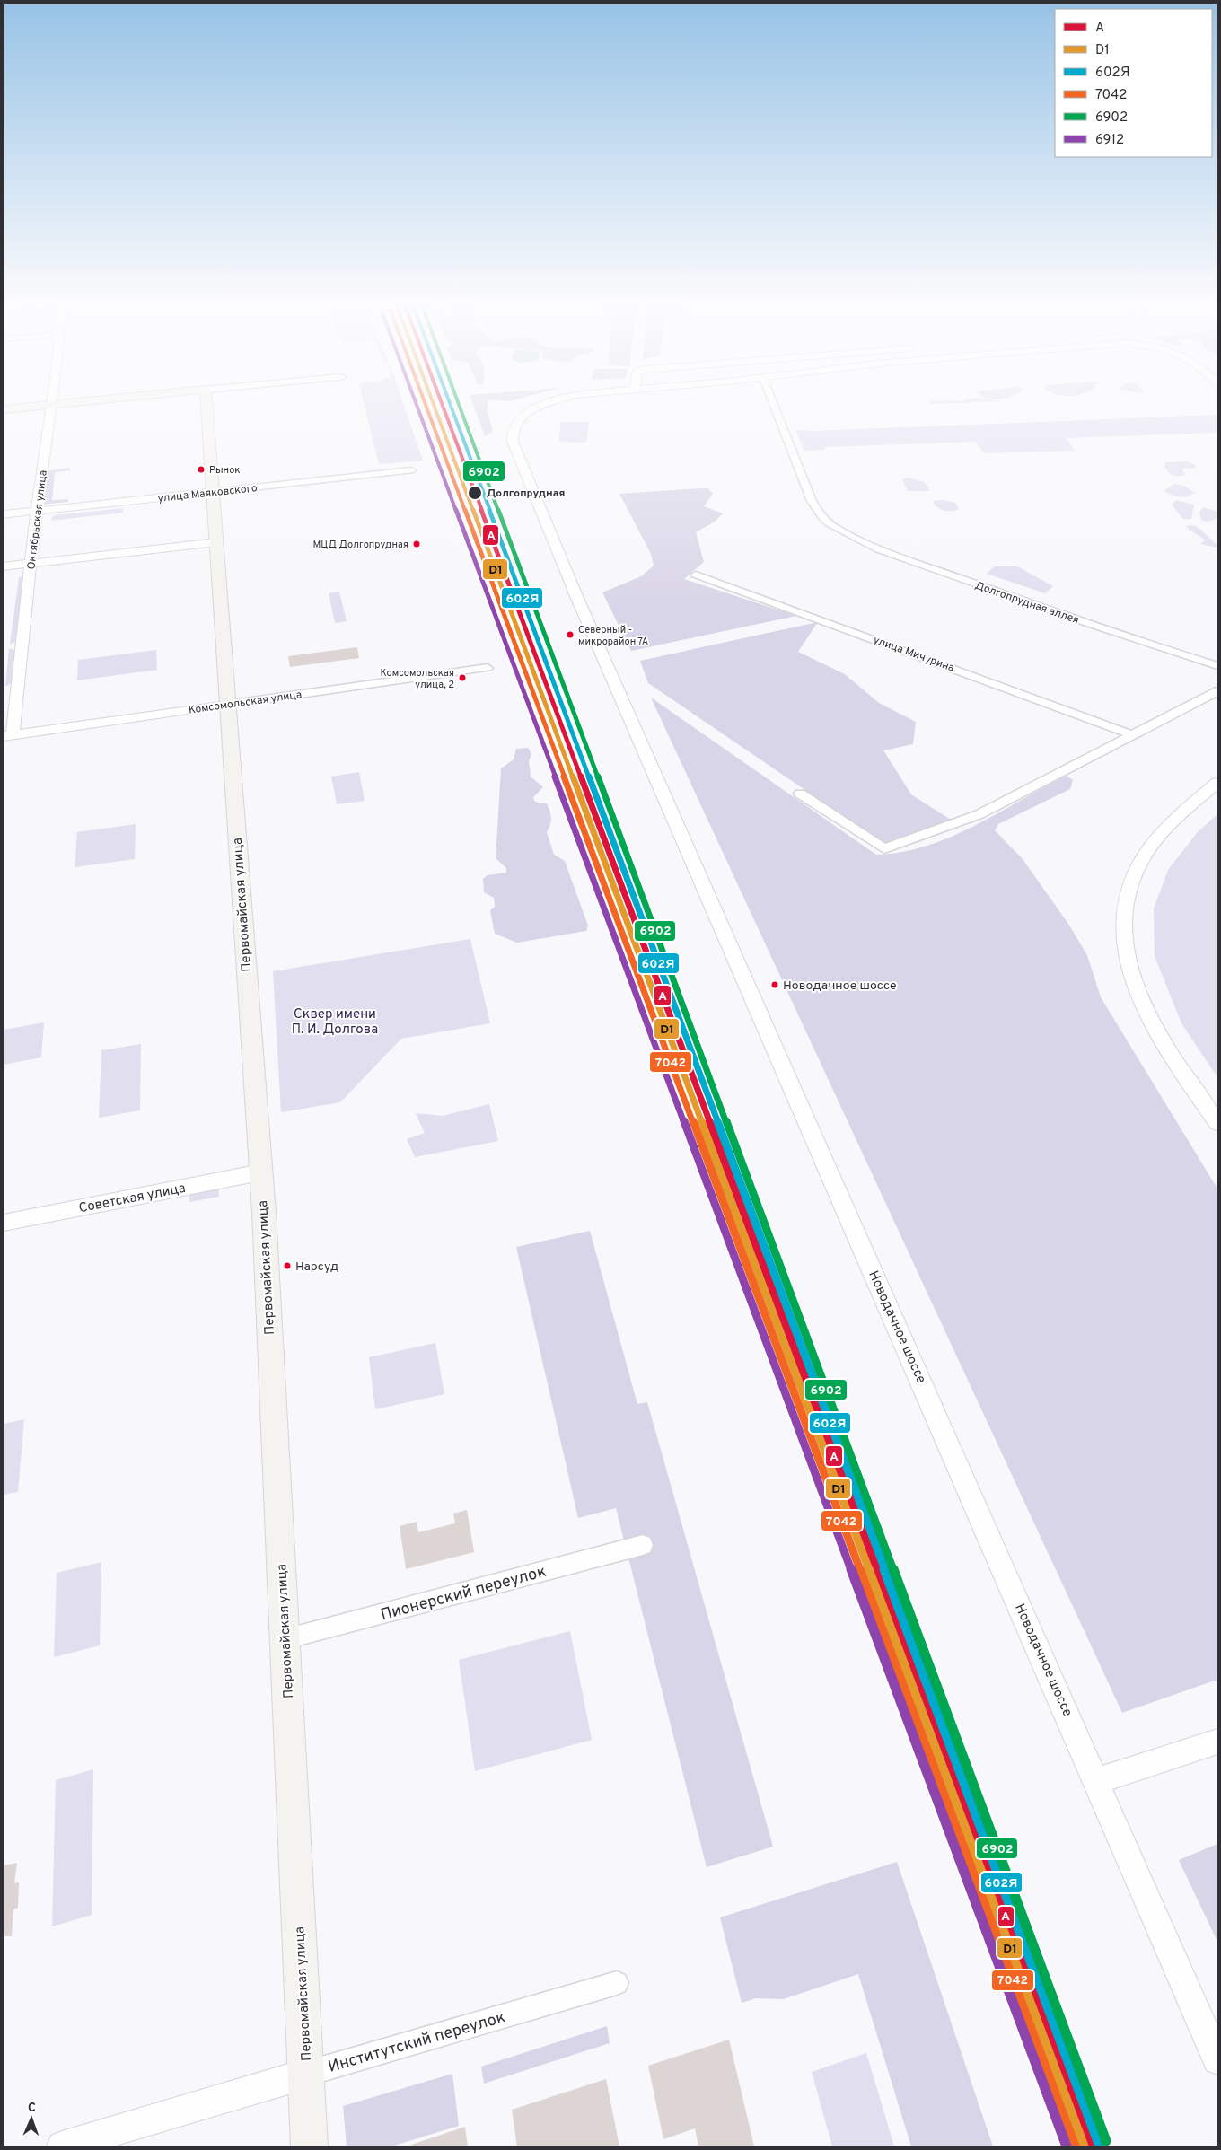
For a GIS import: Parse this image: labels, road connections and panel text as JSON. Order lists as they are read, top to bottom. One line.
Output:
{"streets":{"main road":["Первомайская улица"],"street":["улица Маяковского","Октябрьская улица","Долгопрудная аллея","улица Мичурина","Комсомольская улица","Советская улица","Новодачное шоссе","Пионерский переулок","Институтский переулок"]},"crossings":[["улица Маяковского","Октябрьская улица"],["улица Маяковского","Первомайская улица"],["Октябрьская улица","Комсомольская улица"],["Комсомольская улица","Первомайская улица"],["Первомайская улица","Советская улица"],["Первомайская улица","Пионерский переулок"],["Первомайская улица","Институтский переулок"]],"parks":["Сквер имени П. И. Долгова"],"places":["Рынок","Долгопрудная","МЦД Долгопрудная","Северный - микрорайон 7А","Комсомольская улица, 2","Новодачное шоссе","Нарсуд"],"lines":["transit line A","transit line D1","transit line 602Я","transit line 7042","transit line 6902","transit line 6912"],"legend":["A","D1","602Я","7042","6902","6912"],"north":"top"}
